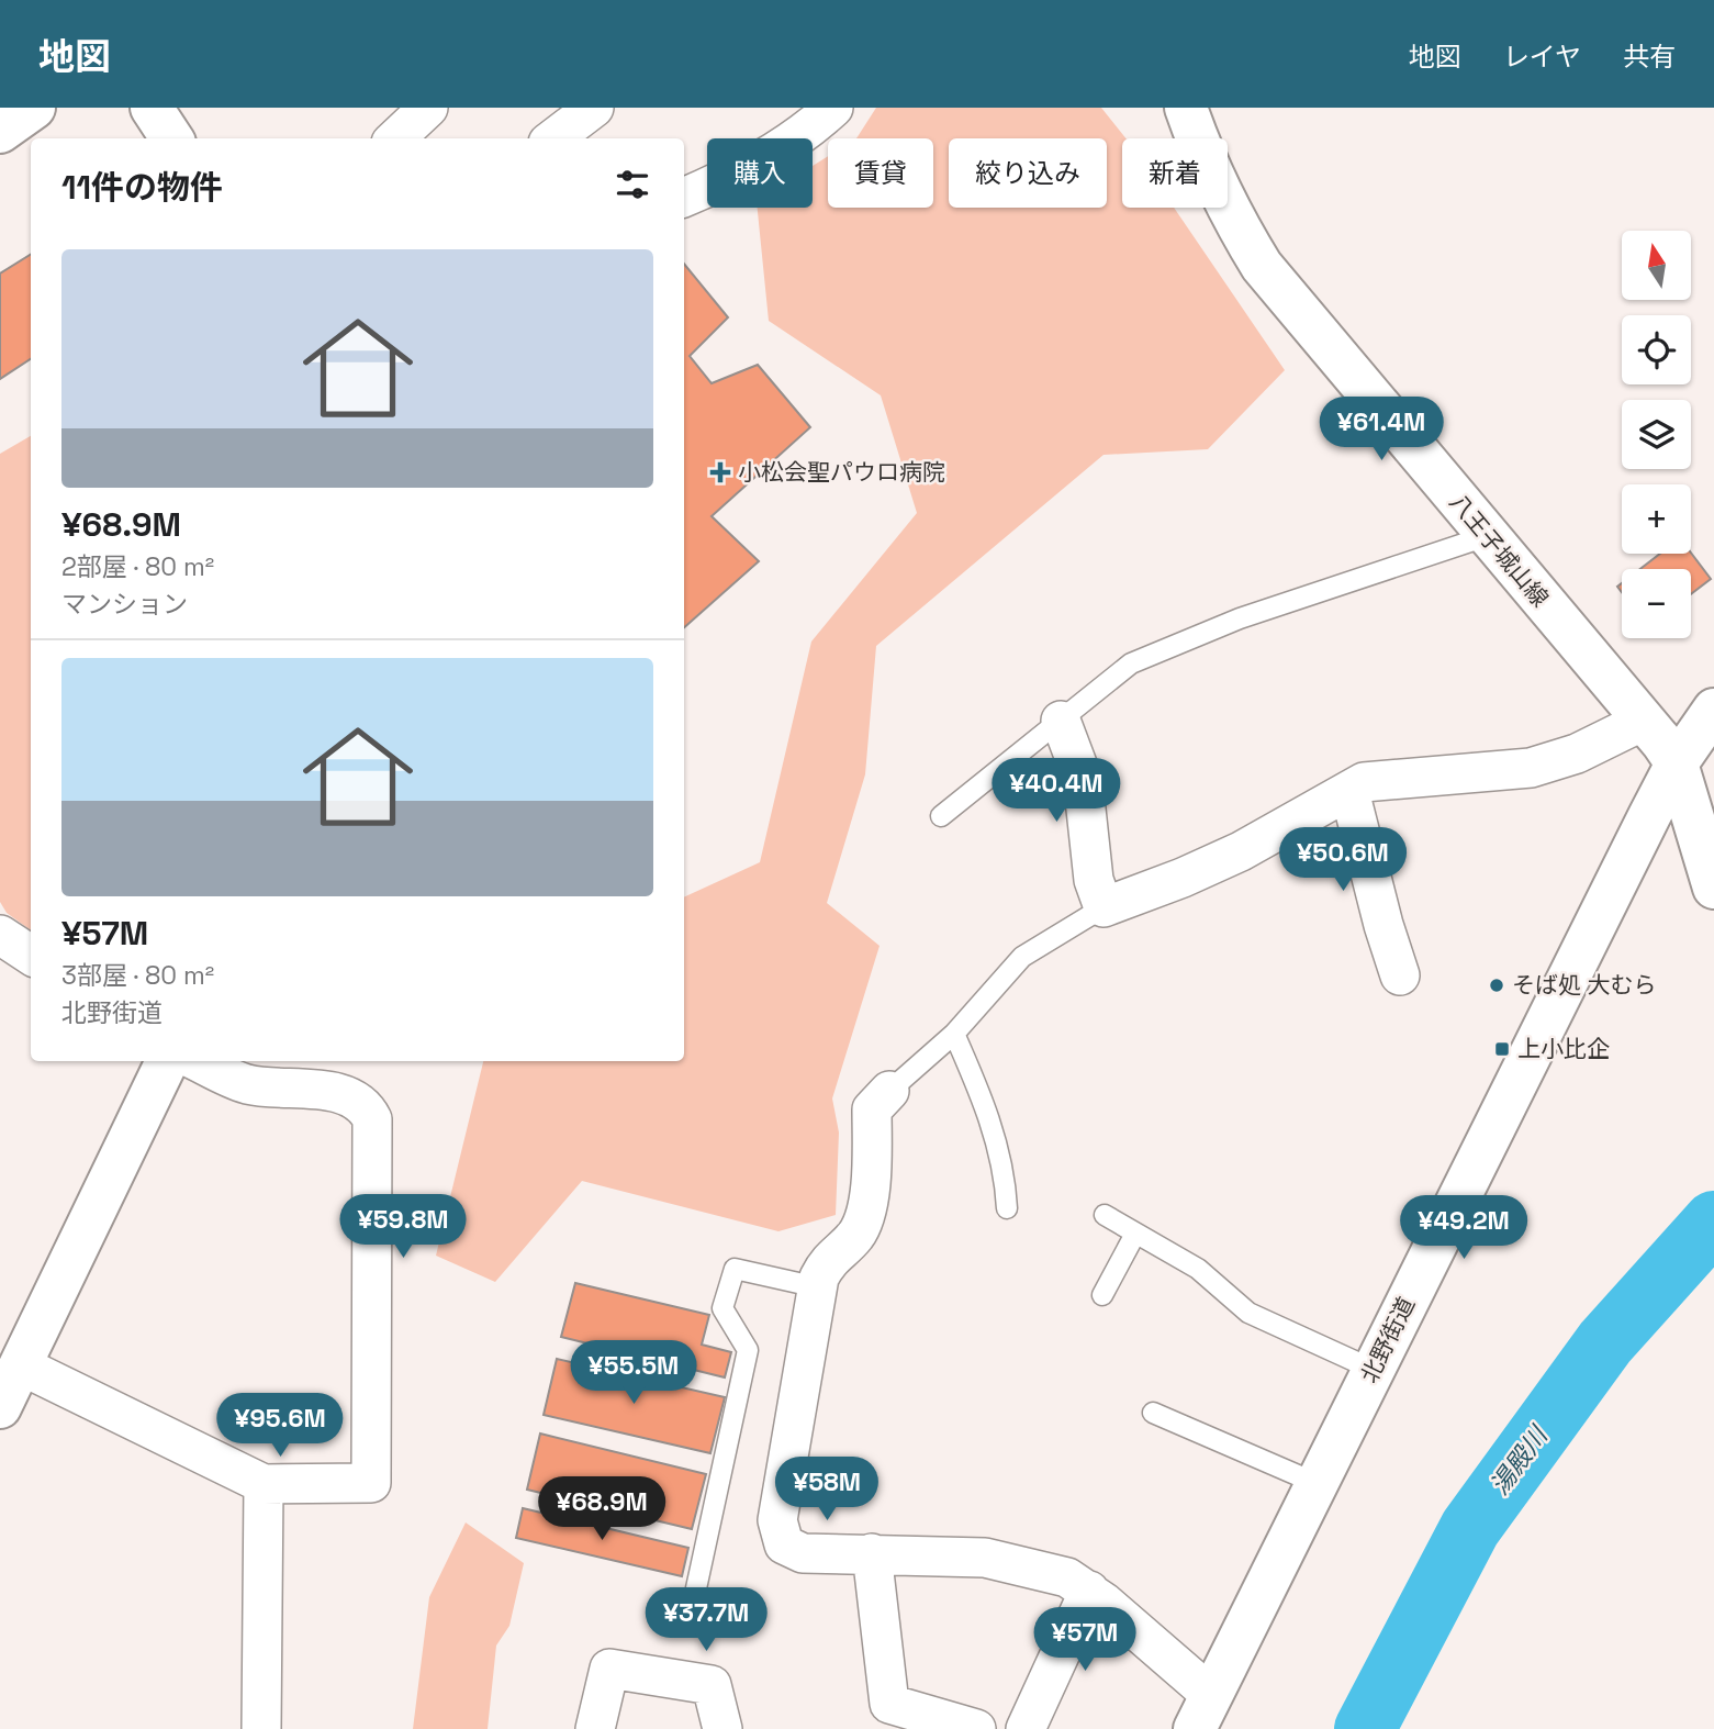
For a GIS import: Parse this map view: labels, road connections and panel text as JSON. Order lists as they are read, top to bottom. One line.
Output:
{"streets":{"main road":["八王子城山線","北野街道"]},"crossings":[["八王子城山線","北野街道"]],"water":["湯殿川"],"places":{"health":["小松会聖パウロ病院"],"other":["そば処 大むら"],"transit":["上小比企"]},"north":"top","page":{"header":"地図","nav":["地図","レイヤ","共有"],"chip":["購入","賃貸","絞り込み","新着"],"heading":"11件の物件","map_buttons":["+","−"],"list":[{"name":"¥68.9M","note":"2部屋 · 80 m² · マンション"},{"name":"¥57M","note":"3部屋 · 80 m² · 北野街道"}],"price":["¥61.4M","¥40.4M","¥50.6M","¥59.8M","¥49.2M","¥55.5M","¥95.6M","¥58M","¥68.9M","¥37.7M","¥57M"]}}
